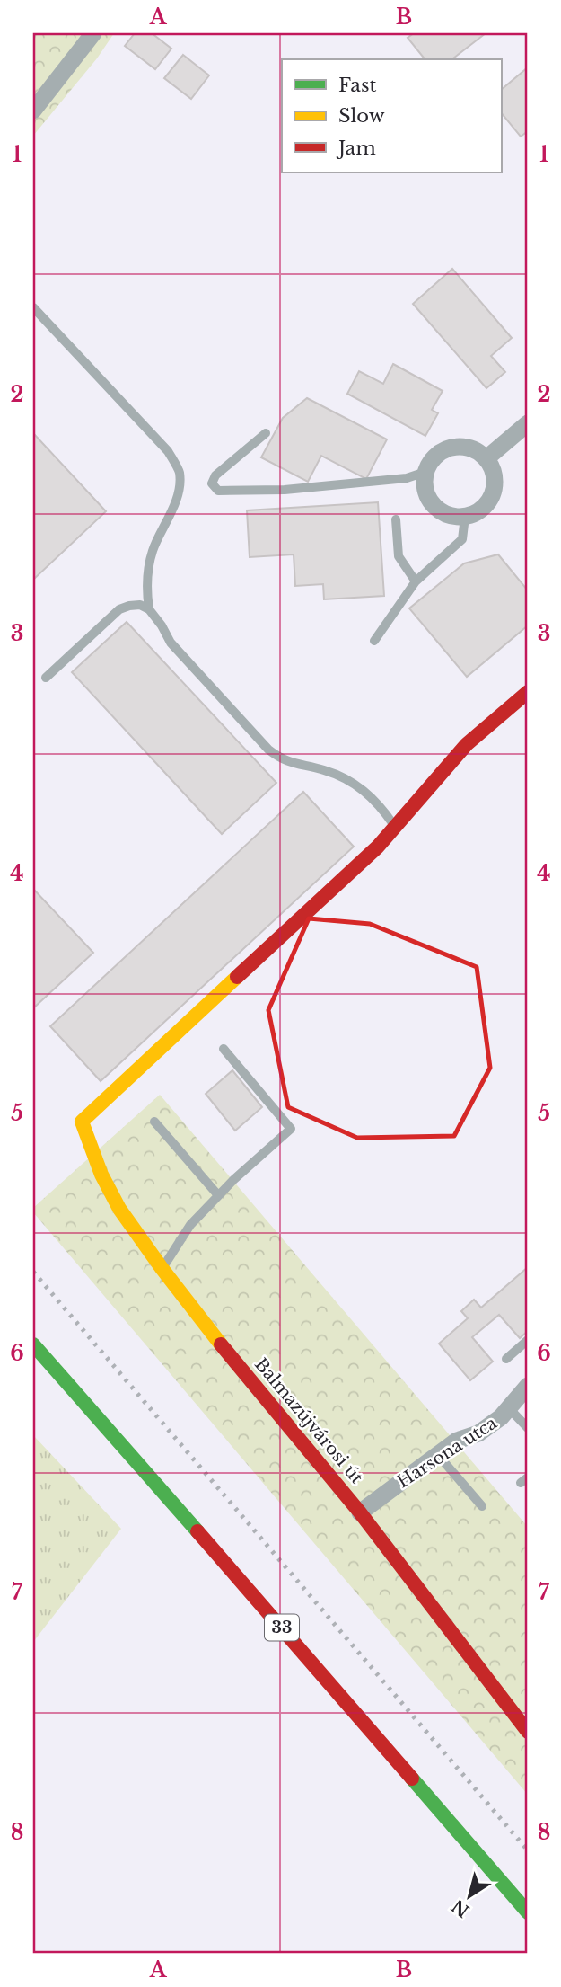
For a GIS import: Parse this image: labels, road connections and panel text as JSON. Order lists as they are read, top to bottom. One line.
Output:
{"streets":{"street":["Balmazújvárosi út","Harsona utca","33"]},"crossings":[["Balmazújvárosi út","Harsona utca"]],"legend":["Fast","Slow","Jam"],"north":"bottom left","grid":{"columns":["A","B"],"rows":["1","2","3","4","5","6","7","8"]}}
